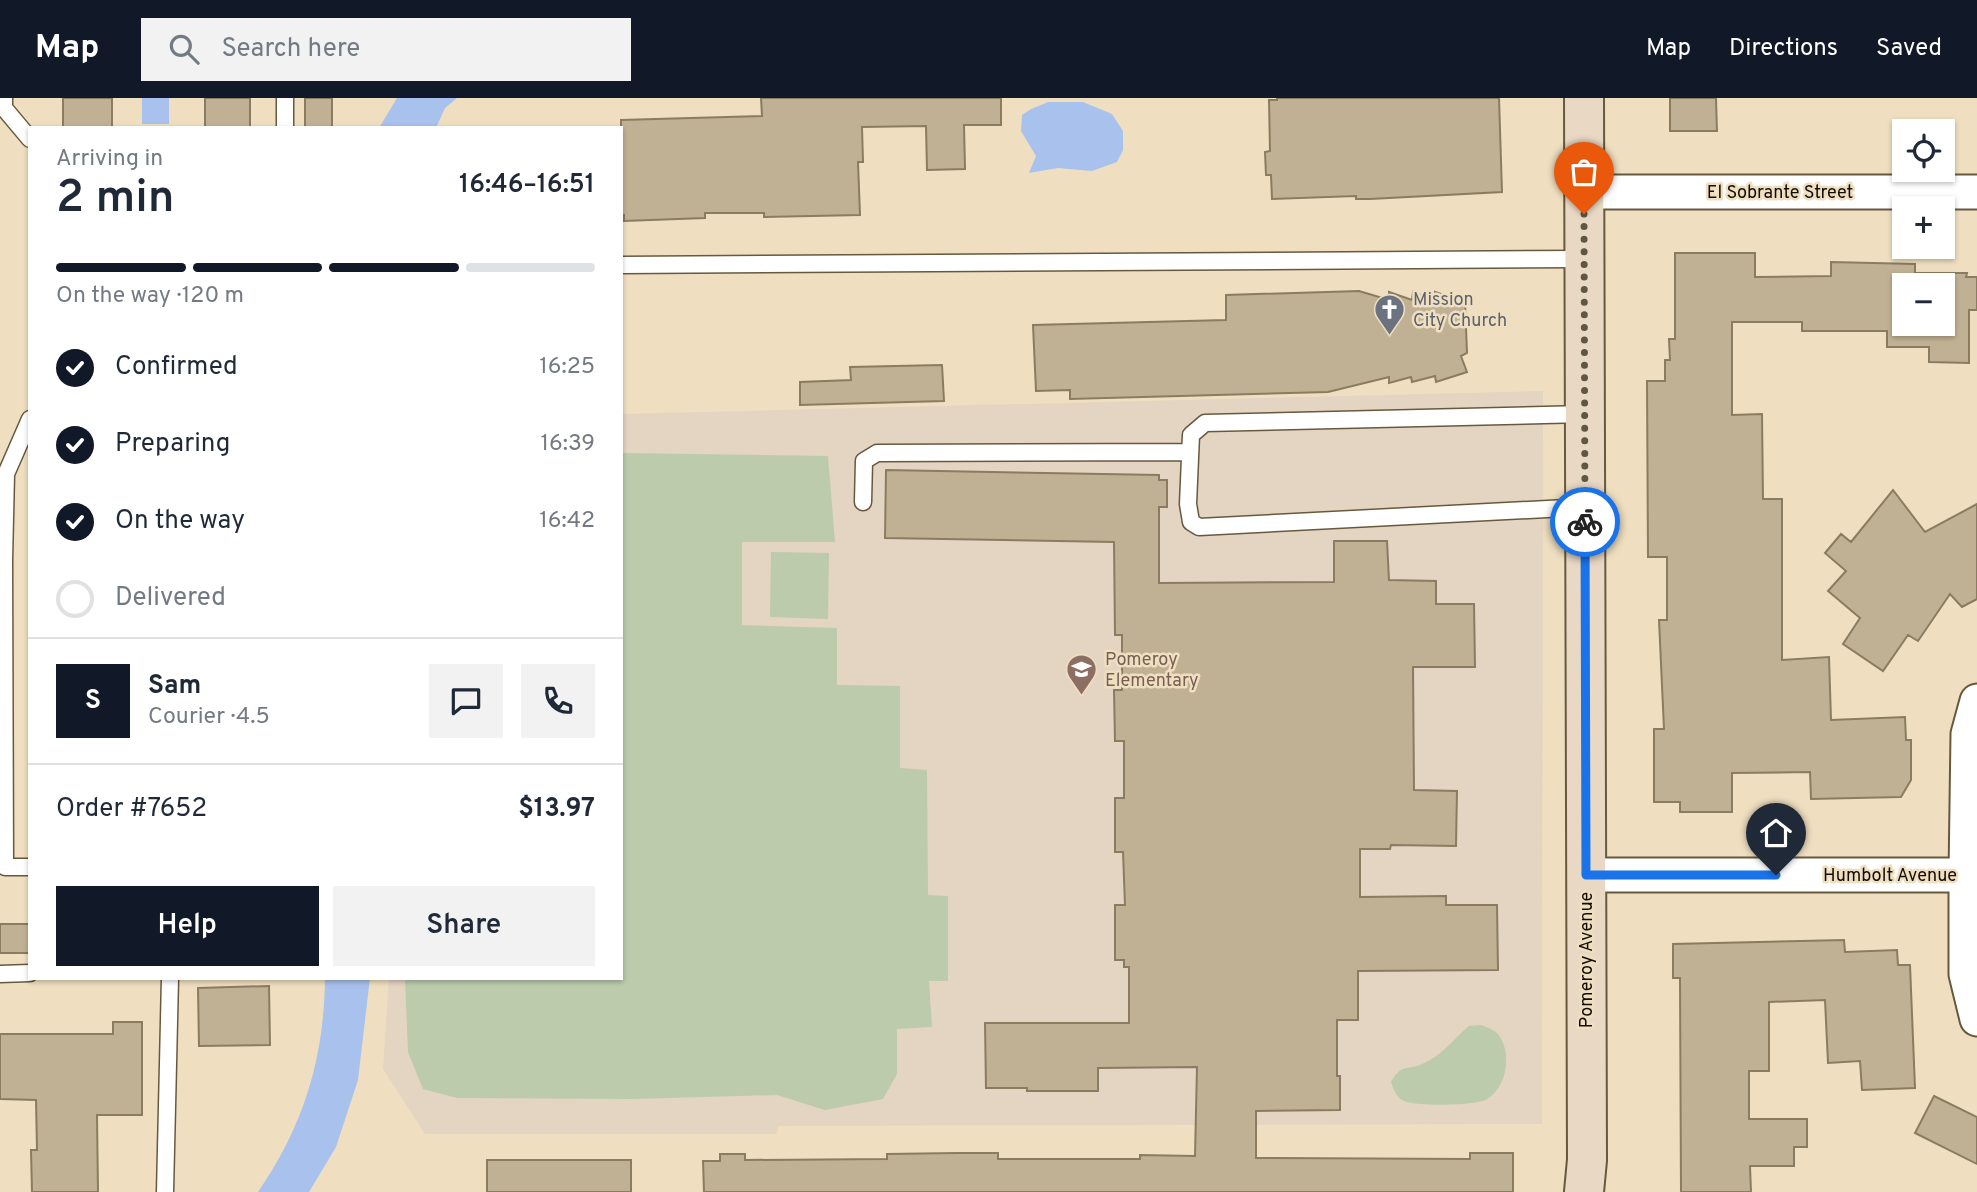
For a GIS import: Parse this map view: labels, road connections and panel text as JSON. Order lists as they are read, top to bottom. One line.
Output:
{"streets":{"street":["El Sobrante Street","Humbolt Avenue","Pomeroy Avenue"]},"crossings":[["El Sobrante Street","Pomeroy Avenue"],["Humbolt Avenue","Pomeroy Avenue"]],"places":{"church":["Mission City Church"],"school or university":["Pomeroy Elementary"]},"page":{"header":"Map","search":"Search here","nav":["Map","Directions","Saved"],"map_buttons":["+","−"],"heading":["2 min","Arriving in","16:46–16:51"],"panel":["Sam","Courier · 4.5","Order #7652","$13.97"],"bar":"On the way · 120 m","list":[["Confirmed","16:25"],["Preparing","16:39"],["On the way","16:42"],"Delivered"],"round":"S","buttons":["Help","Share"]}}
